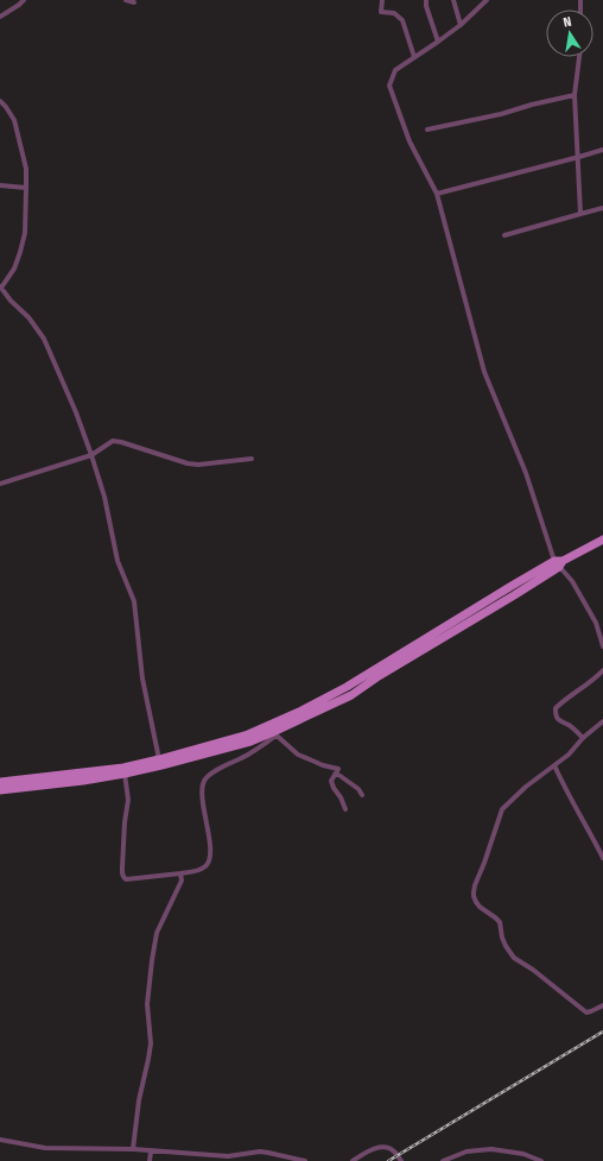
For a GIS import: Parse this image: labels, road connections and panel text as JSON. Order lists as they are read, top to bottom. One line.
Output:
{"north":"top"}
